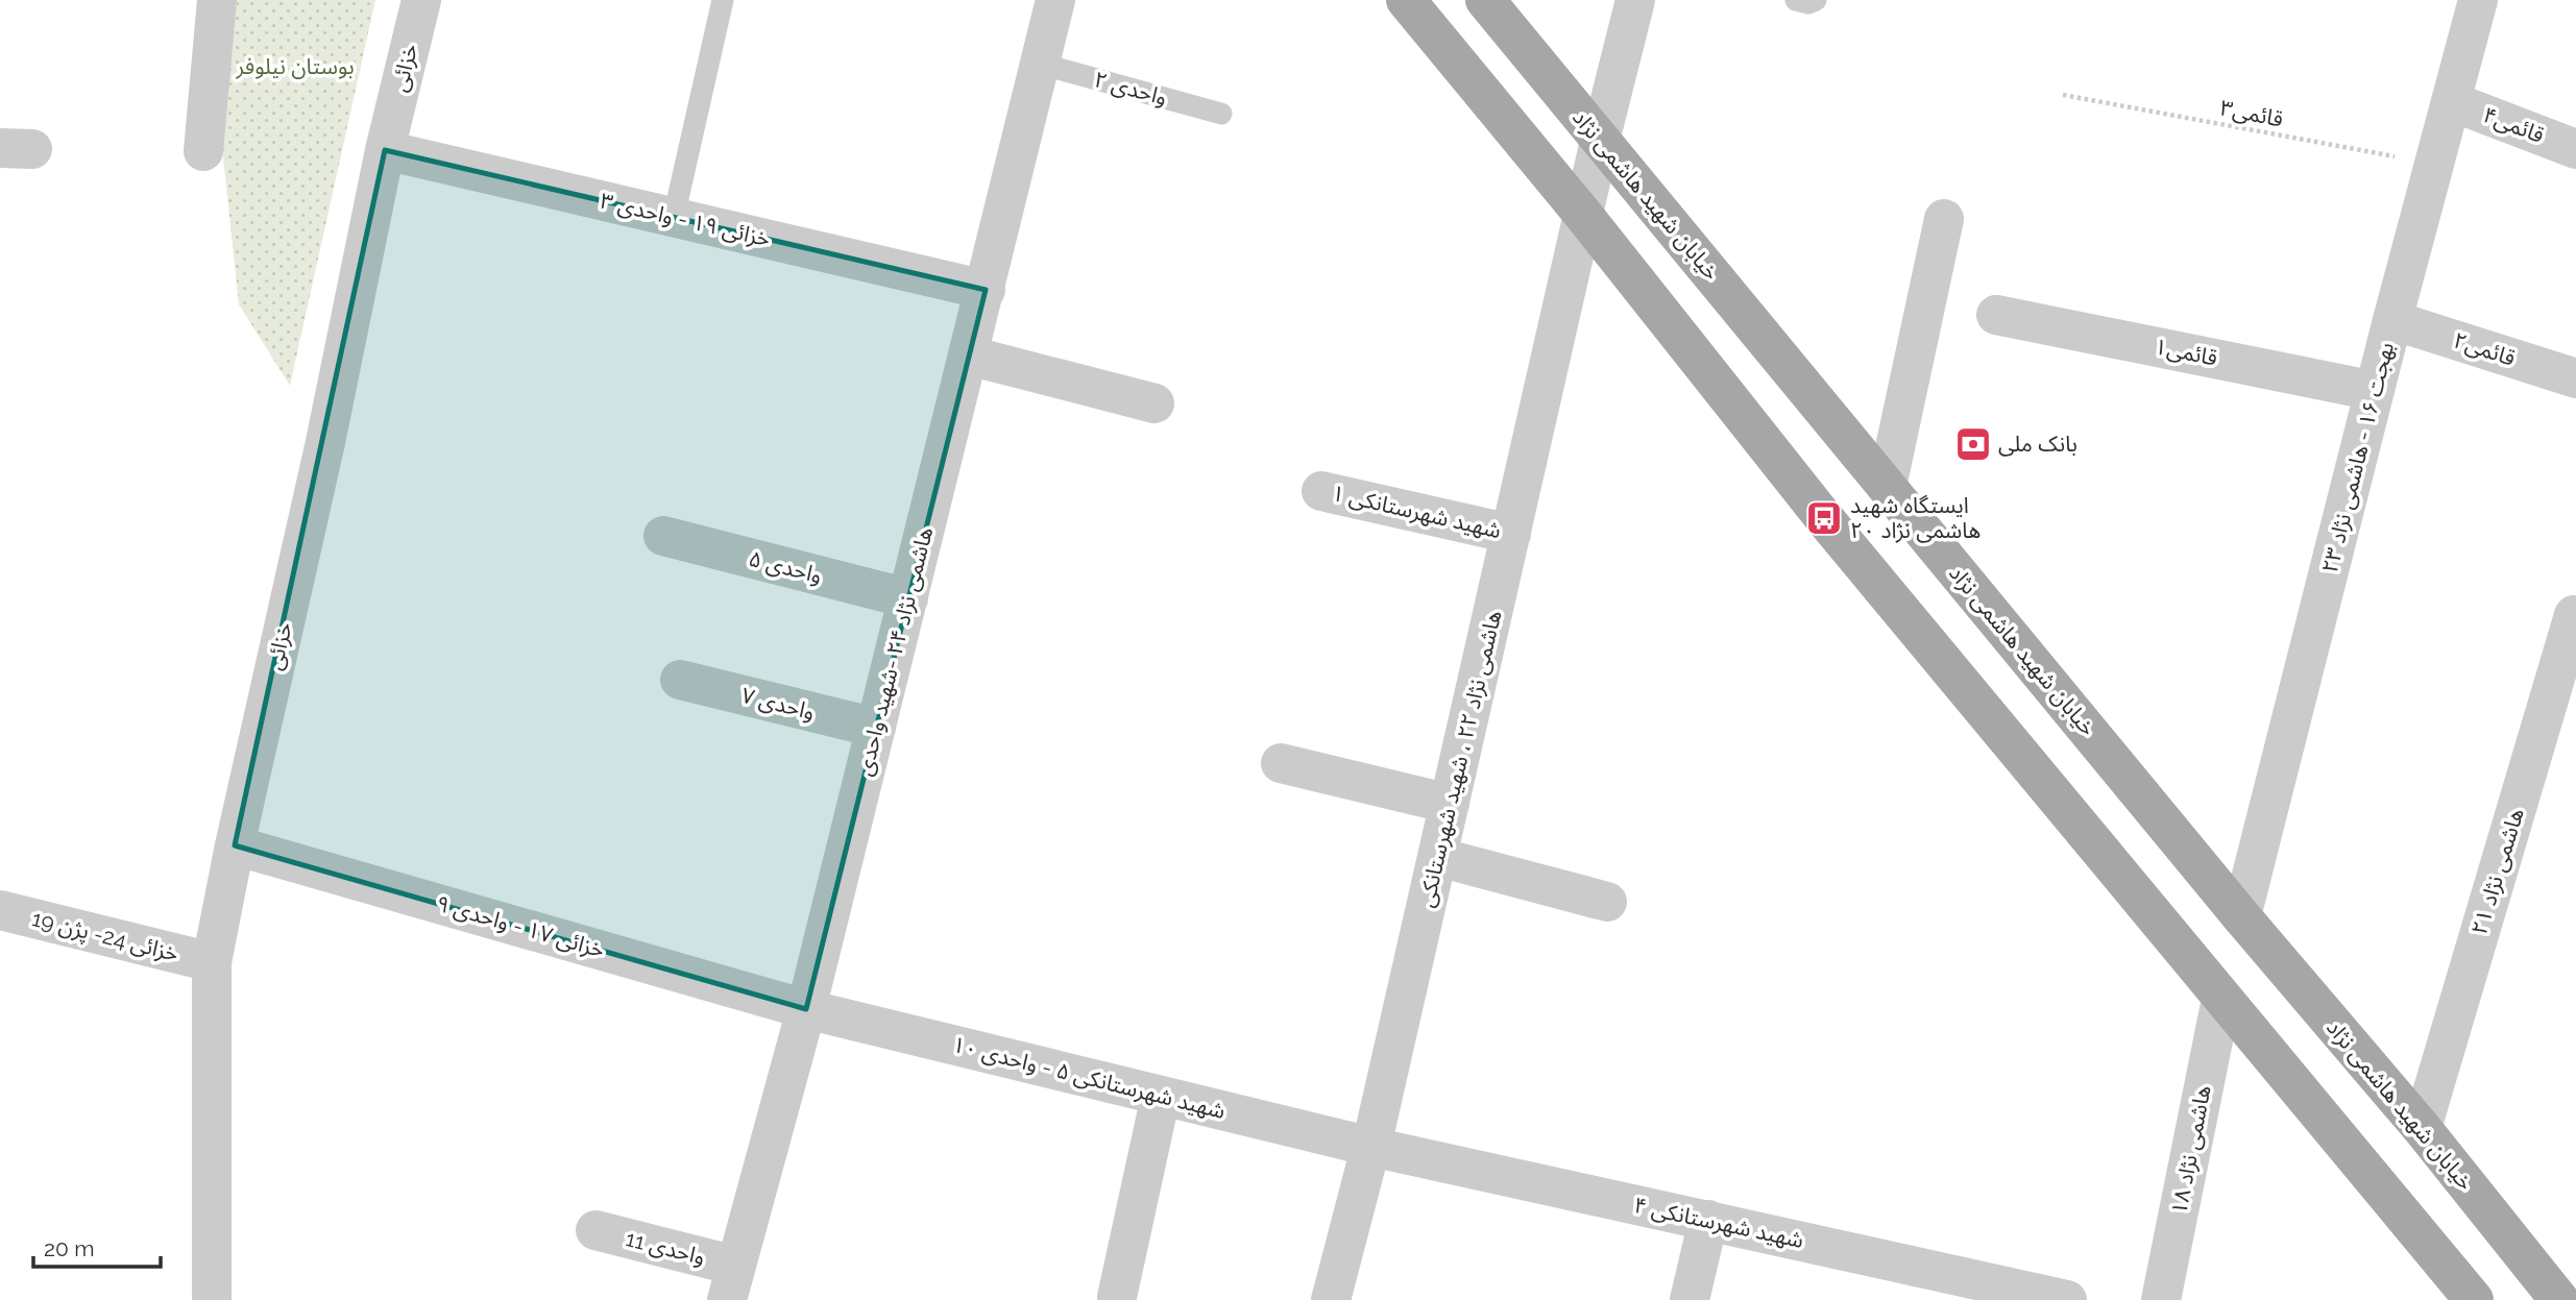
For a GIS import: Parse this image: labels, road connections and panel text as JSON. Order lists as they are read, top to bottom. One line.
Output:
{"streets":{"main road":["خیابان شهید هاشمی نژاد"],"street":["خزائی","قائمی۴","خزائی ۱۹ - واحدی ۳","قائمی۲","قائمی۱","بهجت ۱۶ - هاشمی نژاد ۲۳","شهید شهرستانکی ۱","واحدی ۵","هاشمی نژاد ۲۴ -شهید واحدی","واحدی ۷","هاشمی نژاد ۲۲ ، شهید شهرستانکی","هاشمی نژاد ۲۱","خزائی ۱۷ - واحدی ۹","خزائی 24- پژن 19","شهید شهرستانکی ۵ - واحدی ۱۰","هاشمی نژاد ۱۸","شهید شهرستانکی ۴","واحدی 11"],"lane":["واحدی ۲"],"path":["قائمی۳"]},"crossings":[["خزائی","خزائی ۱۹ - واحدی ۳"],["خزائی","خزائی ۱۷ - واحدی ۹"],["خزائی","خزائی 24- پژن 19"],["واحدی ۲","هاشمی نژاد ۲۴ -شهید واحدی"],["قائمی۳","بهجت ۱۶ - هاشمی نژاد ۲۳"],["قائمی۴","بهجت ۱۶ - هاشمی نژاد ۲۳"],["خیابان شهید هاشمی نژاد","بهجت ۱۶ - هاشمی نژاد ۲۳"],["خیابان شهید هاشمی نژاد","هاشمی نژاد ۲۲ ، شهید شهرستانکی"],["خیابان شهید هاشمی نژاد","هاشمی نژاد ۲۱"],["خزائی ۱۹ - واحدی ۳","هاشمی نژاد ۲۴ -شهید واحدی"],["قائمی۲","بهجت ۱۶ - هاشمی نژاد ۲۳"],["قائمی۱","بهجت ۱۶ - هاشمی نژاد ۲۳"],["شهید شهرستانکی ۱","هاشمی نژاد ۲۲ ، شهید شهرستانکی"],["واحدی ۵","هاشمی نژاد ۲۴ -شهید واحدی"],["هاشمی نژاد ۲۴ -شهید واحدی","واحدی ۷"],["هاشمی نژاد ۲۴ -شهید واحدی","خزائی ۱۷ - واحدی ۹"],["هاشمی نژاد ۲۴ -شهید واحدی","شهید شهرستانکی ۵ - واحدی ۱۰"],["هاشمی نژاد ۲۴ -شهید واحدی","واحدی 11"],["هاشمی نژاد ۲۲ ، شهید شهرستانکی","شهید شهرستانکی ۵ - واحدی ۱۰"],["هاشمی نژاد ۲۲ ، شهید شهرستانکی","شهید شهرستانکی ۴"],["خزائی ۱۷ - واحدی ۹","شهید شهرستانکی ۵ - واحدی ۱۰"],["شهید شهرستانکی ۵ - واحدی ۱۰","شهید شهرستانکی ۴"]],"parks":["بوستان نیلوفر"],"places":{"bank":["بانک ملی"],"bus stop":["ایستگاه شهید هاشمی نژاد ۲۰"]},"scale_bar":"20 m"}
